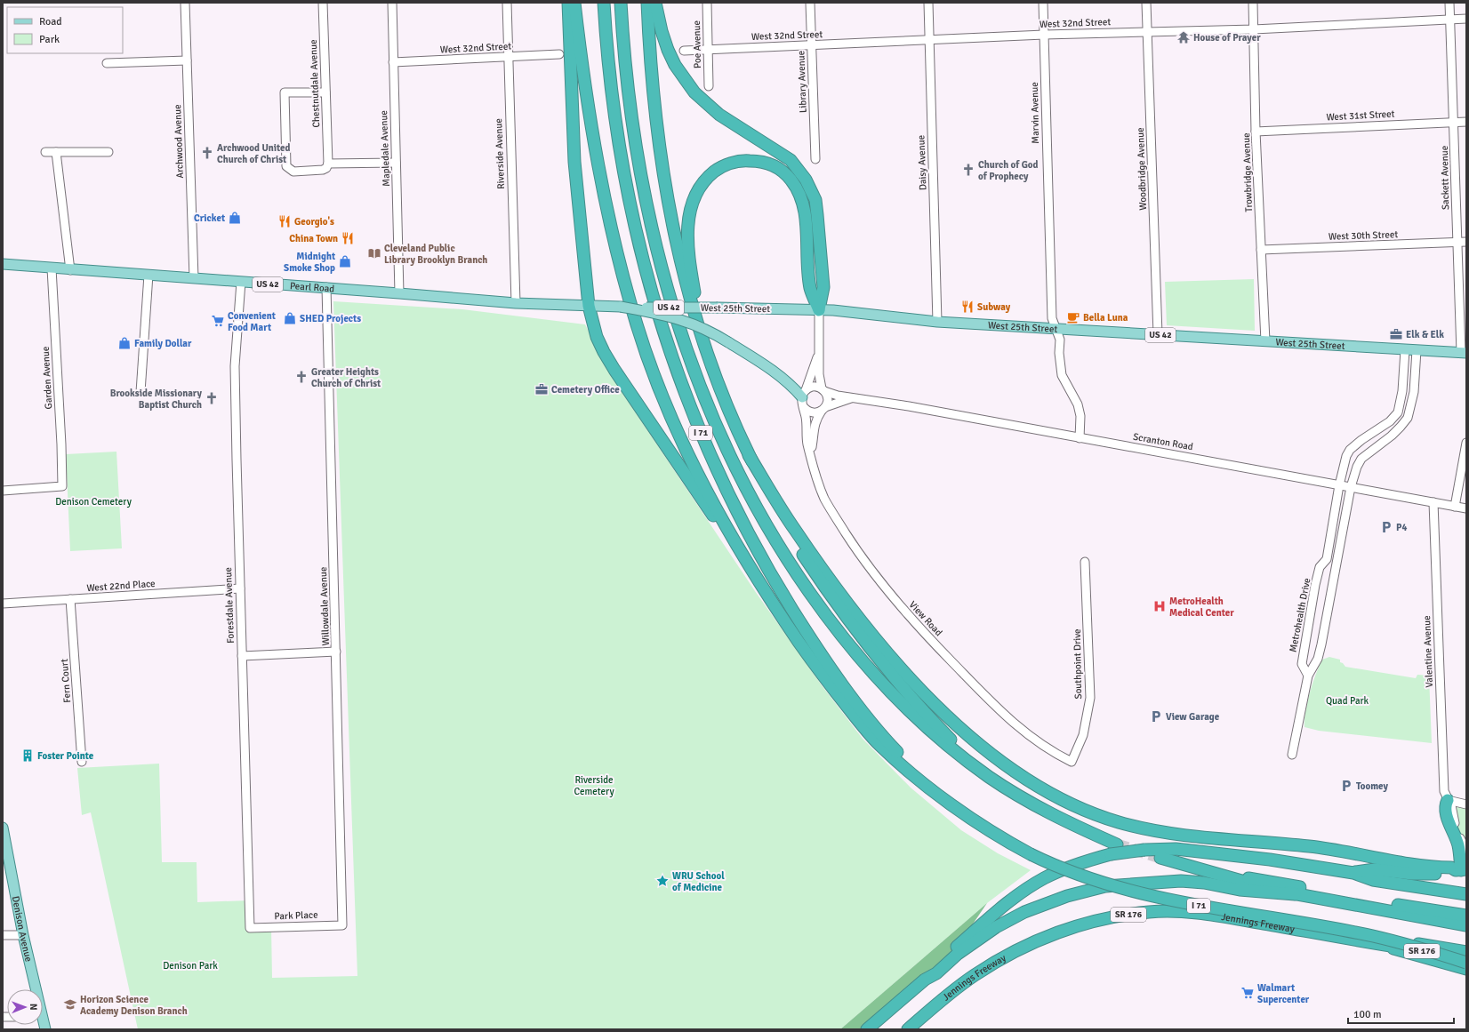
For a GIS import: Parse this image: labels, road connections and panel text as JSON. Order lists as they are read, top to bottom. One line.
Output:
{"streets":{"highway":["I 71","SR 176","Jennings Freeway"],"main road":["US 42","Pearl Road","West 25th Street","Denison Avenue"],"street":["West 32nd Street","Poe Avenue","Library Avenue","Chestnutdale Avenue","Marvin Avenue","West 31st Street","Archwood Avenue","Mapledale Avenue","Riverside Avenue","Daisy Avenue","Woodbridge Avenue","Trowbridge Avenue","Sackett Avenue","West 30th Street","Garden Avenue","Scranton Road","West 22nd Place","Forestdale Avenue","Willowdale Avenue","Metrohealth Drive","View Road","Valentine Avenue","Southpoint Drive","Fern Court","Park Place"]},"crossings":[["West 32nd Street","Poe Avenue"],["West 32nd Street","Library Avenue"],["West 32nd Street","Marvin Avenue"],["West 32nd Street","Mapledale Avenue"],["West 32nd Street","Riverside Avenue"],["West 32nd Street","Daisy Avenue"],["West 32nd Street","Woodbridge Avenue"],["West 32nd Street","Trowbridge Avenue"],["West 32nd Street","Sackett Avenue"],["Marvin Avenue","West 25th Street"],["West 31st Street","Trowbridge Avenue"],["West 31st Street","Sackett Avenue"],["Archwood Avenue","Pearl Road"],["Mapledale Avenue","Pearl Road"],["Riverside Avenue","Pearl Road"],["Daisy Avenue","West 25th Street"],["Woodbridge Avenue","West 25th Street"],["Trowbridge Avenue","West 30th Street"],["Trowbridge Avenue","West 25th Street"],["Sackett Avenue","West 30th Street"],["Sackett Avenue","West 25th Street"],["Pearl Road","West 25th Street"],["Pearl Road","Garden Avenue"],["Pearl Road","Forestdale Avenue"],["Pearl Road","Willowdale Avenue"],["West 25th Street","Metrohealth Drive"],["I 71","Jennings Freeway"],["Scranton Road","Metrohealth Drive"],["Scranton Road","View Road"],["Scranton Road","Valentine Avenue"],["West 22nd Place","Forestdale Avenue"],["West 22nd Place","Fern Court"],["Forestdale Avenue","Park Place"],["Willowdale Avenue","Park Place"],["View Road","Southpoint Drive"]],"parks":["Denison Cemetery","Quad Park","Riverside Cemetery","Denison Park"],"places":{"temple":["House of Prayer"],"church":["Archwood United Church of Christ","Church of God of Prophecy","Greater Heights Church of Christ","Brookside Missionary Baptist Church"],"shop":["Cricket","Midnight Smoke Shop","SHED Projects","Family Dollar"],"restaurant":["Georgio's","China Town","Subway"],"library":["Cleveland Public Library Brooklyn Branch"],"cafe":["Bella Luna"],"supermarket":["Convenient Food Mart","Walmart Supercenter"],"office":["Elk & Elk","Cemetery Office"],"parking":["P4","View Garage","Toomey"],"hospital":["MetroHealth Medical Center"],"building":["Foster Pointe"],"place":["WRU School of Medicine"],"school or university":["Horizon Science Academy Denison Branch"]},"legend":["Road","Park"],"scale_bar":"100 m","north":"right"}
